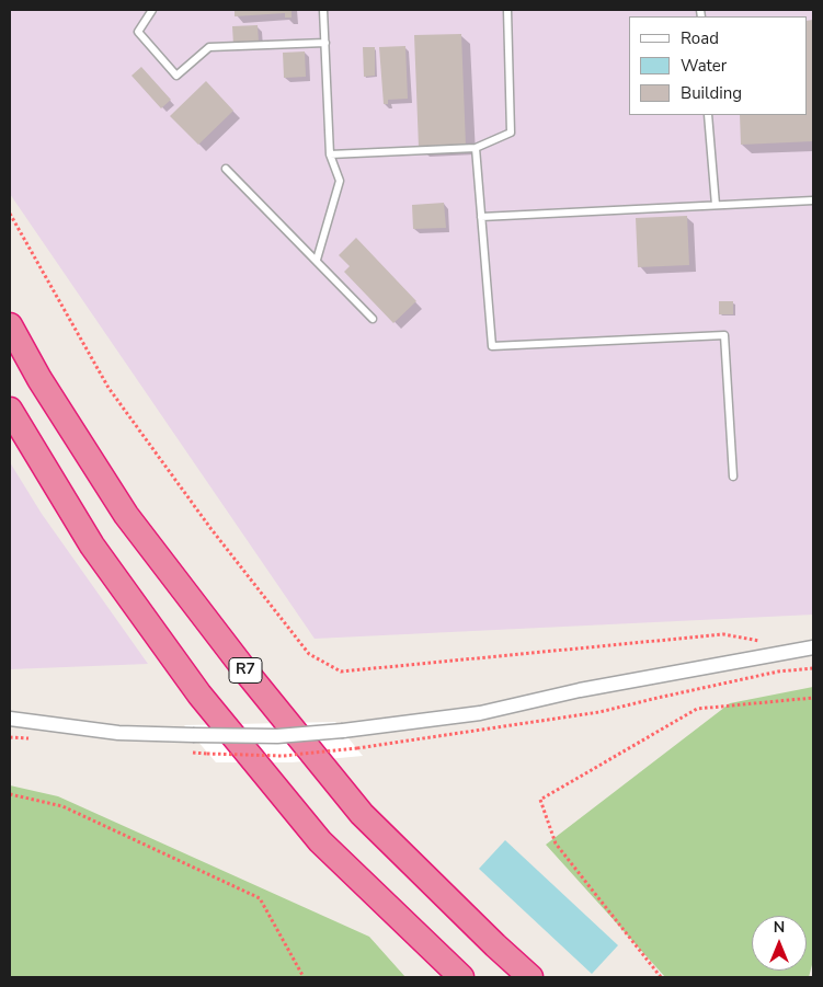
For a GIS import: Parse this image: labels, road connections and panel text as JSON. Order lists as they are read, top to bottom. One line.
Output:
{"streets":{"highway":["R7"]},"legend":["Road","Water","Building"],"north":"top"}
